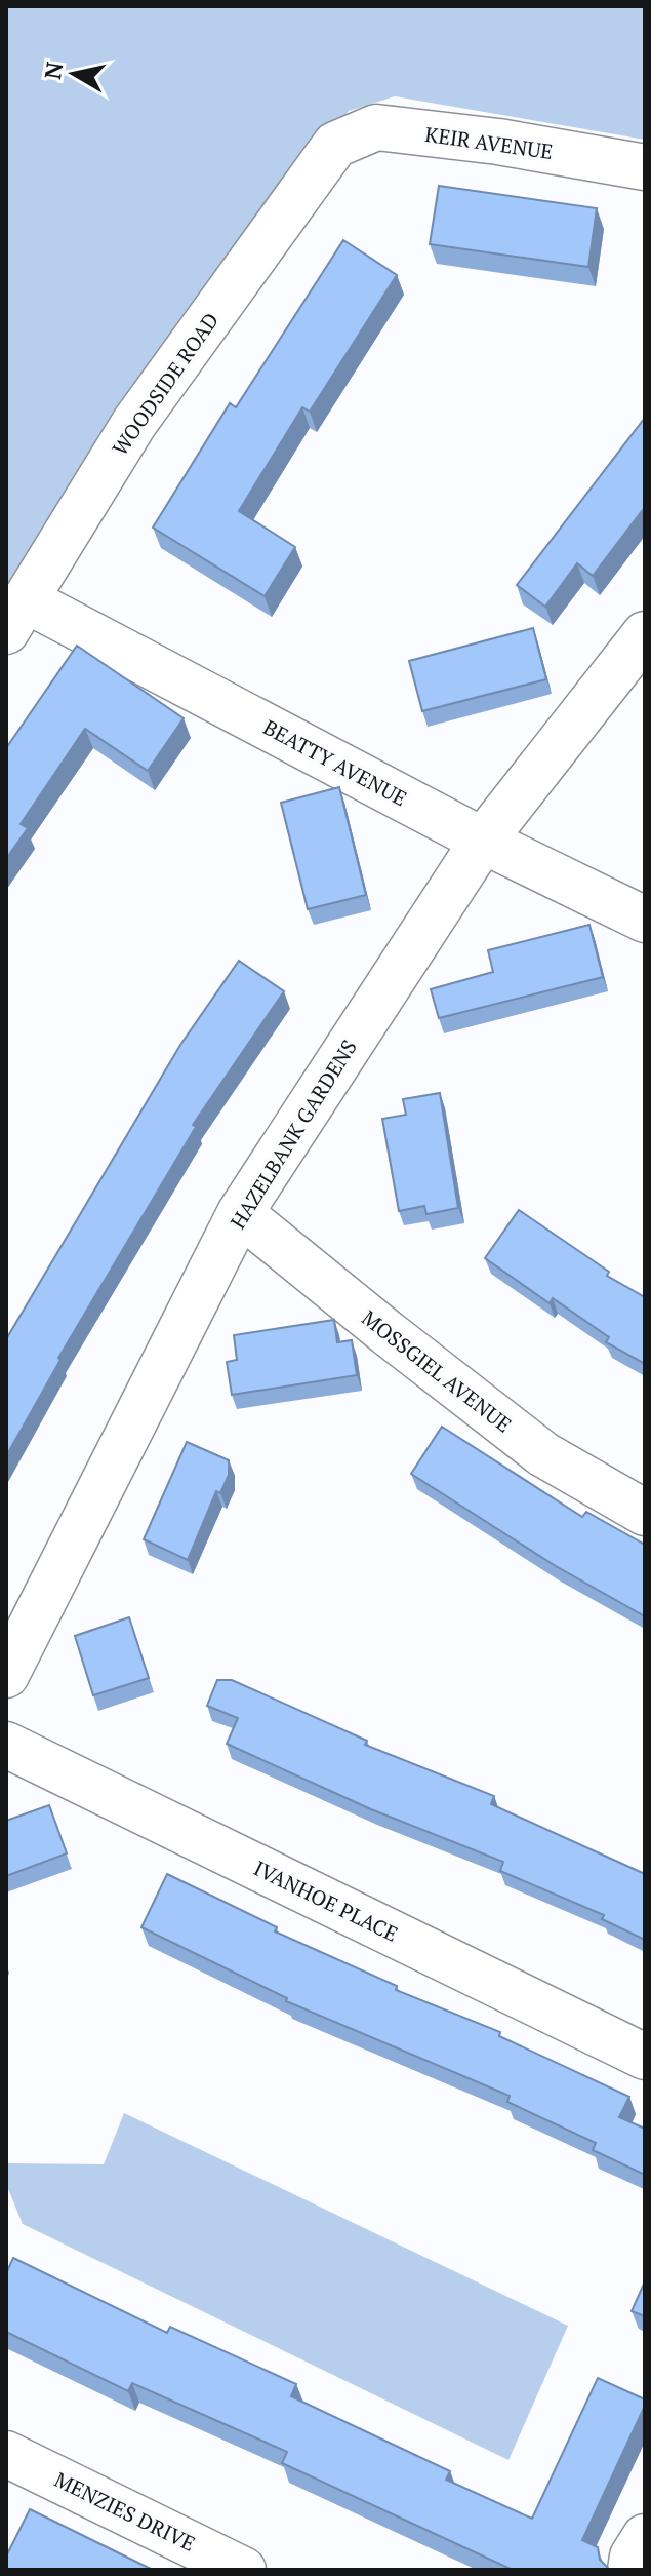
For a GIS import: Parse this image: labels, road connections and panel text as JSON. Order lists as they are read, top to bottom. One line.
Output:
{"streets":{"street":["KEIR AVENUE","WOODSIDE ROAD","BEATTY AVENUE","HAZELBANK GARDENS","MOSSGIEL AVENUE","IVANHOE PLACE","MENZIES DRIVE"]},"crossings":[["KEIR AVENUE","WOODSIDE ROAD"],["WOODSIDE ROAD","BEATTY AVENUE"],["BEATTY AVENUE","HAZELBANK GARDENS"],["HAZELBANK GARDENS","MOSSGIEL AVENUE"]],"north":"left"}
